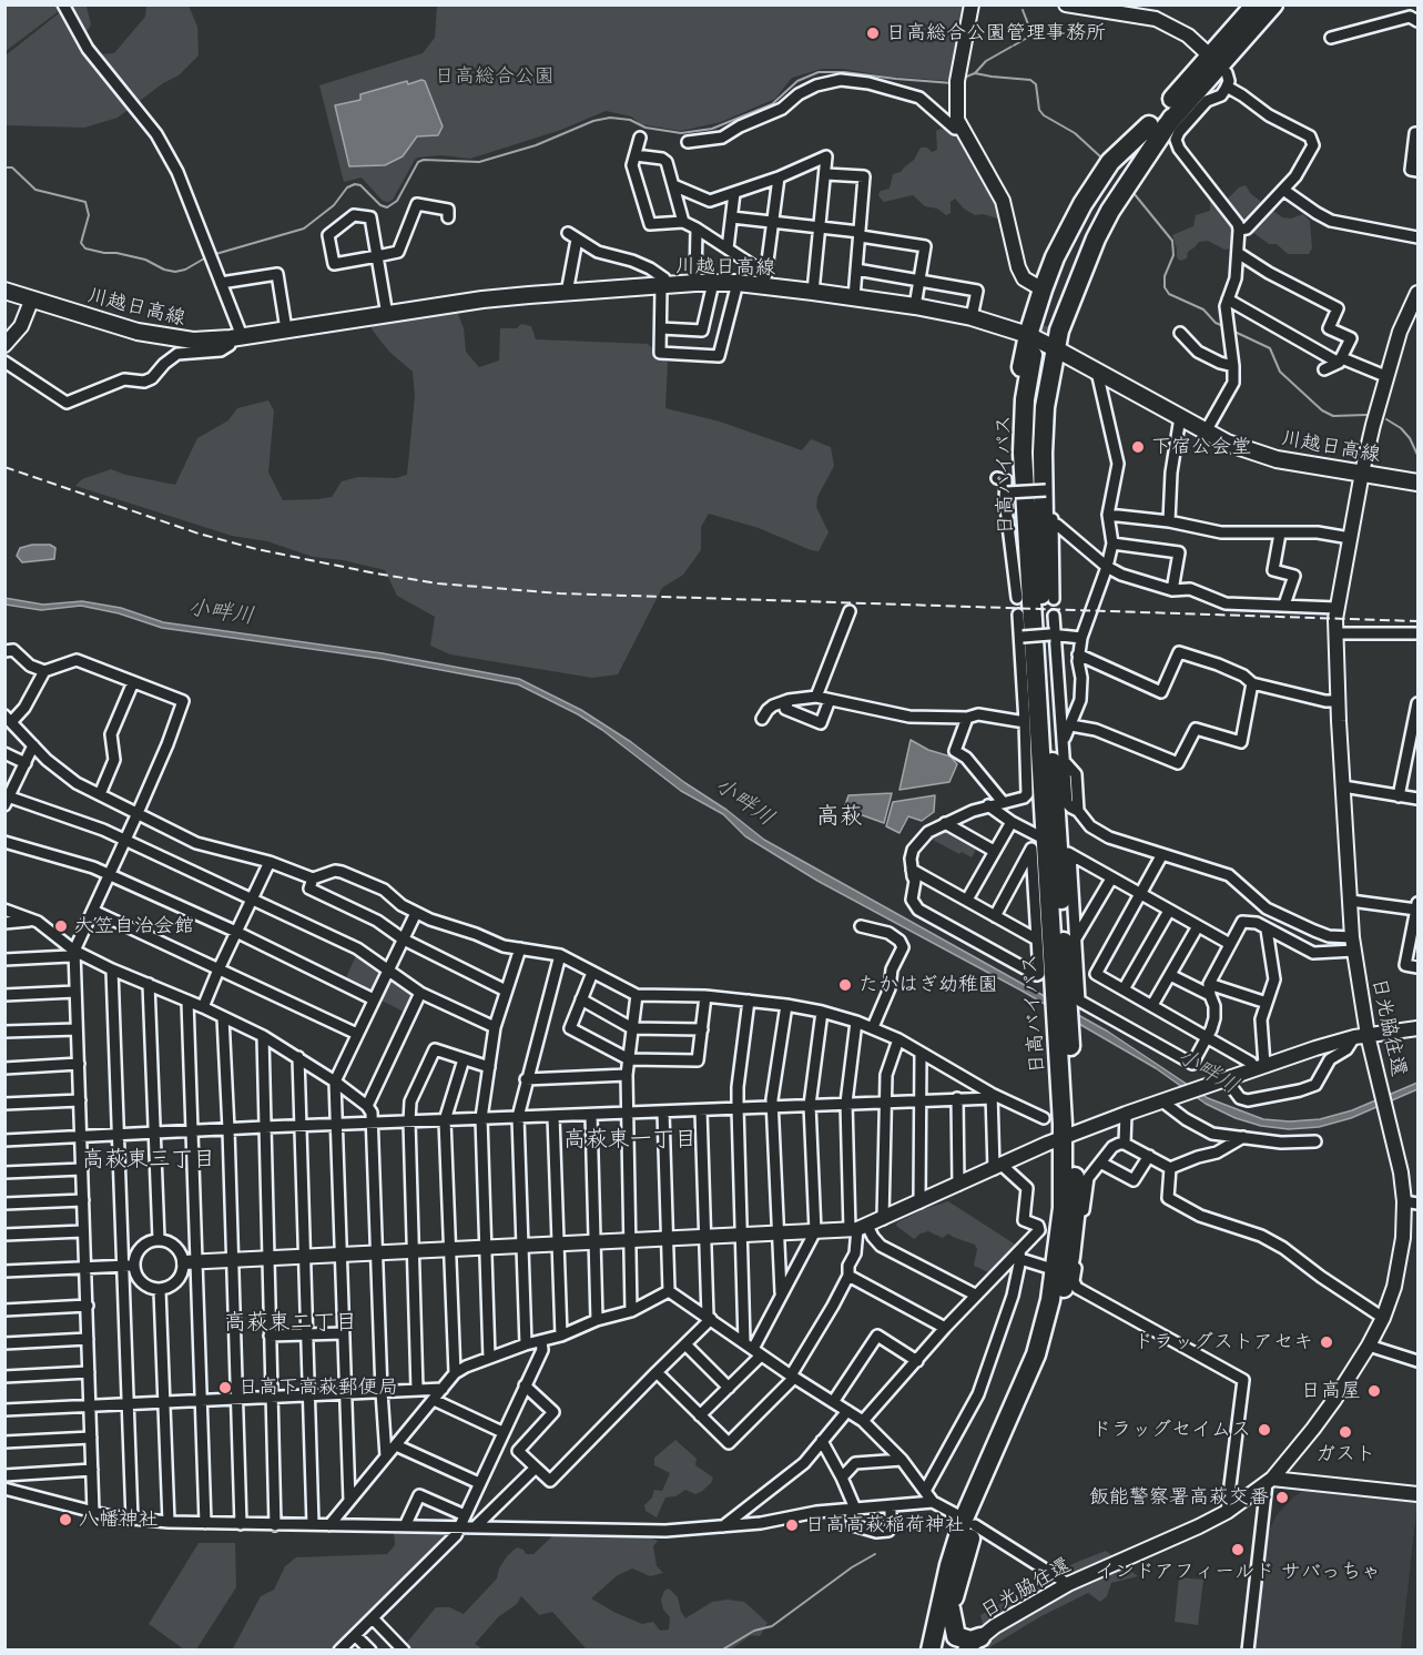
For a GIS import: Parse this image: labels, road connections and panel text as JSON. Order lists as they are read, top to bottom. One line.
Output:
{"streets":{"highway":["日高バイパス"],"main road":["川越日高線"],"street":["日光脇往還"]},"crossings":[["川越日高線","日高バイパス"],["川越日高線","日光脇往還"]],"districts":["高萩","高萩東一丁目","高萩東三丁目","高萩東二丁目"],"water":["小畔川"],"parks":["日高総合公園"],"places":["日高総合公園管理事務所","下宿公会堂","大笠自治会館","たかはぎ幼稚園","ドラッグストアセキ","日高下高萩郵便局","日高屋","ドラッグセイムス","ガスト","飯能警察署高萩交番","八幡神社","日高高萩稲荷神社","インドアフィールド サバっちゃ"]}
